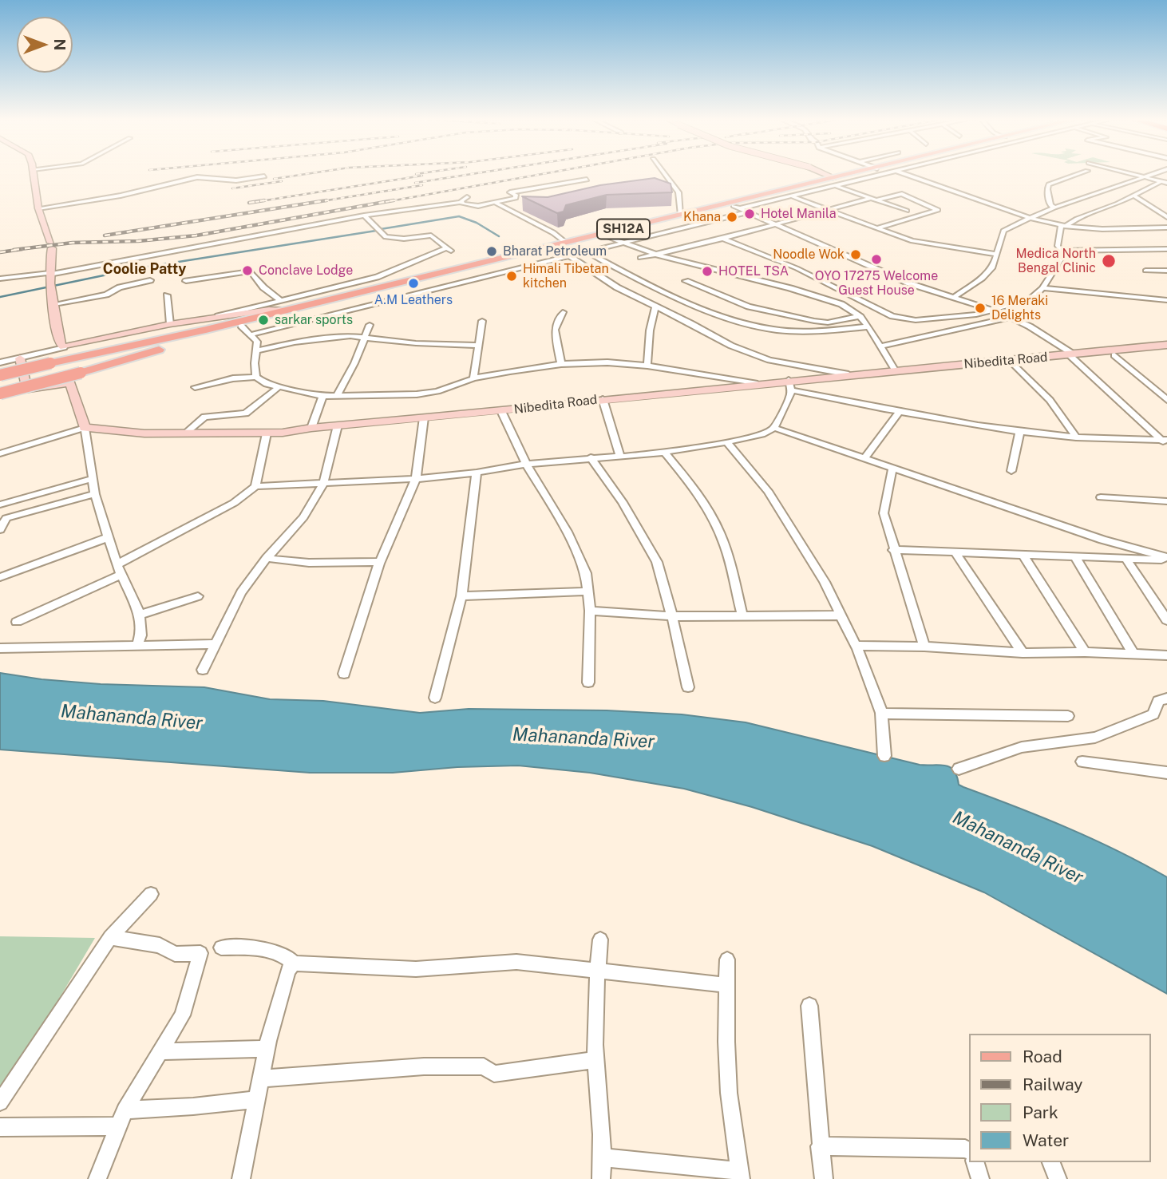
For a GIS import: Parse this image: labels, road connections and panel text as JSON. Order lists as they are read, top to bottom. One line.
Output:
{"streets":{"main road":["SH12A"],"street":["Nibedita Road"]},"districts":["Coolie Patty"],"water":["Mahananda River"],"places":["Hotel Manila","Khana","Bharat Petroleum","Noodle Wok","OYO 17275 Welcome Guest House","Medica North Bengal Clinic","Conclave Lodge","HOTEL TSA","Himali Tibetan kitchen","A.M Leathers","16 Meraki Delights","sarkar sports"],"legend":["Road","Railway","Park","Water"],"north":"right"}
